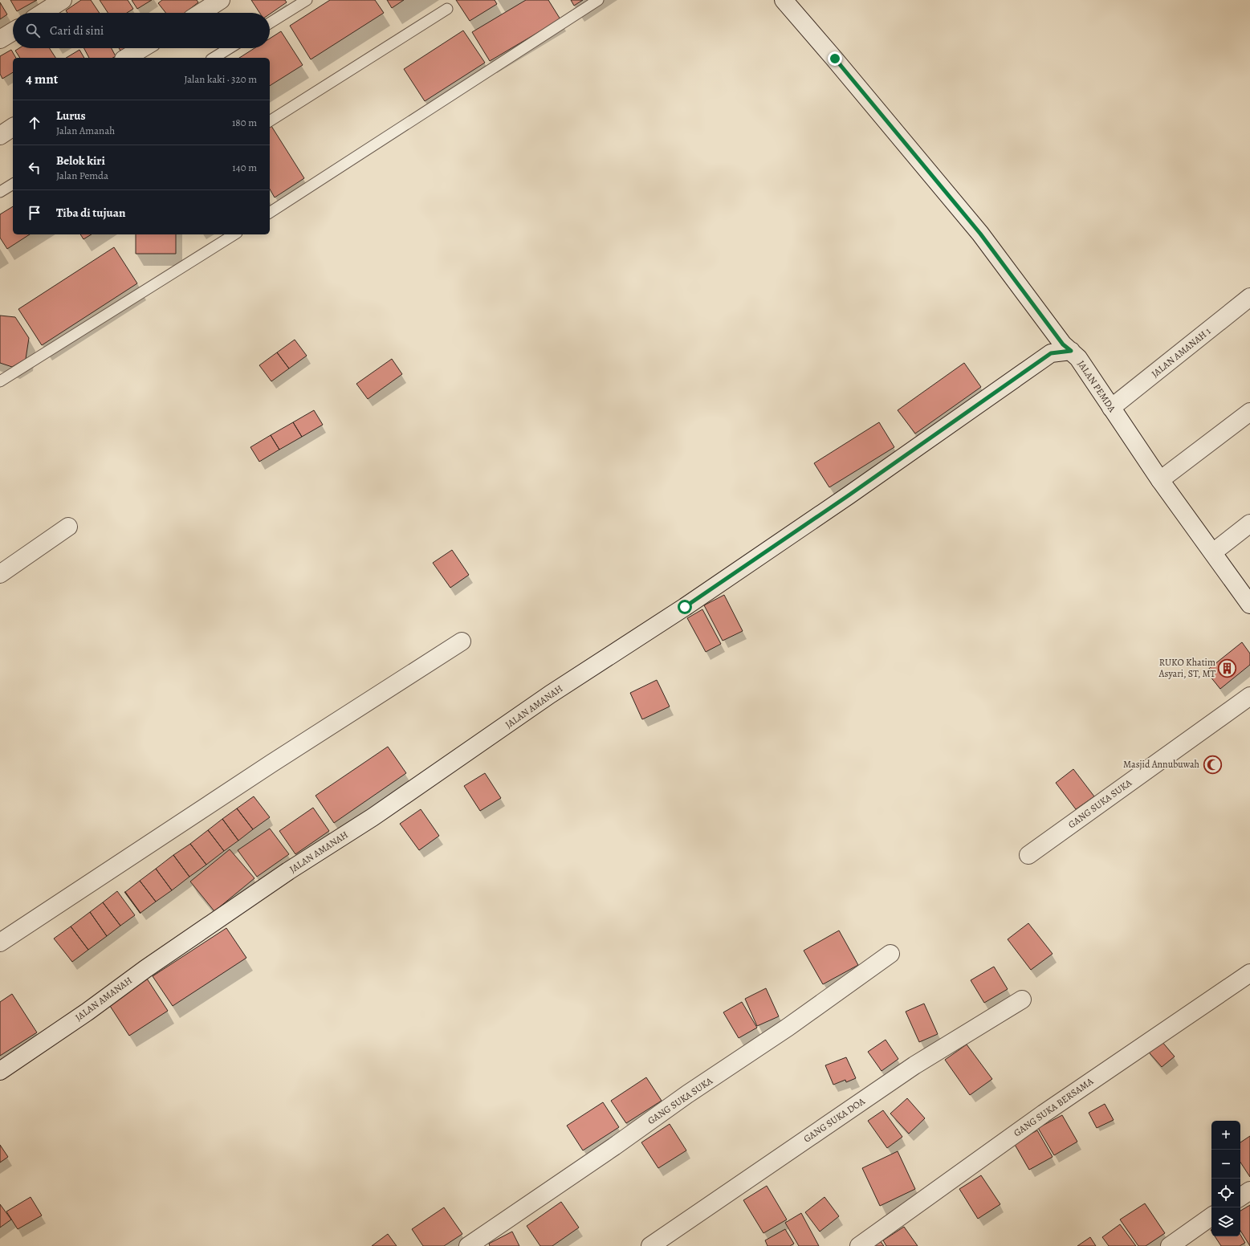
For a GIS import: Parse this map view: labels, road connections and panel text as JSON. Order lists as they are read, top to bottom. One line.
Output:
{"streets":{"street":["JALAN AMANAH 1","JALAN PEMDA","JALAN AMANAH","GANG SUKA SUKA","GANG SUKA BERSAMA","GANG SUKA DOA"]},"crossings":[["JALAN AMANAH 1","JALAN PEMDA"],["JALAN PEMDA","JALAN AMANAH"]],"places":{"building":["RUKO Khatim Asyari, ST, MT"],"mosque":["Masjid Annubuwah"]},"page":{"search":"Cari di sini","heading":["4 mnt","Jalan kaki · 320 m"],"list":[["Lurus","Jalan Amanah","180 m"],["Belok kiri","Jalan Pemda","140 m"],"Tiba di tujuan"],"map_buttons":["+","−"]}}
